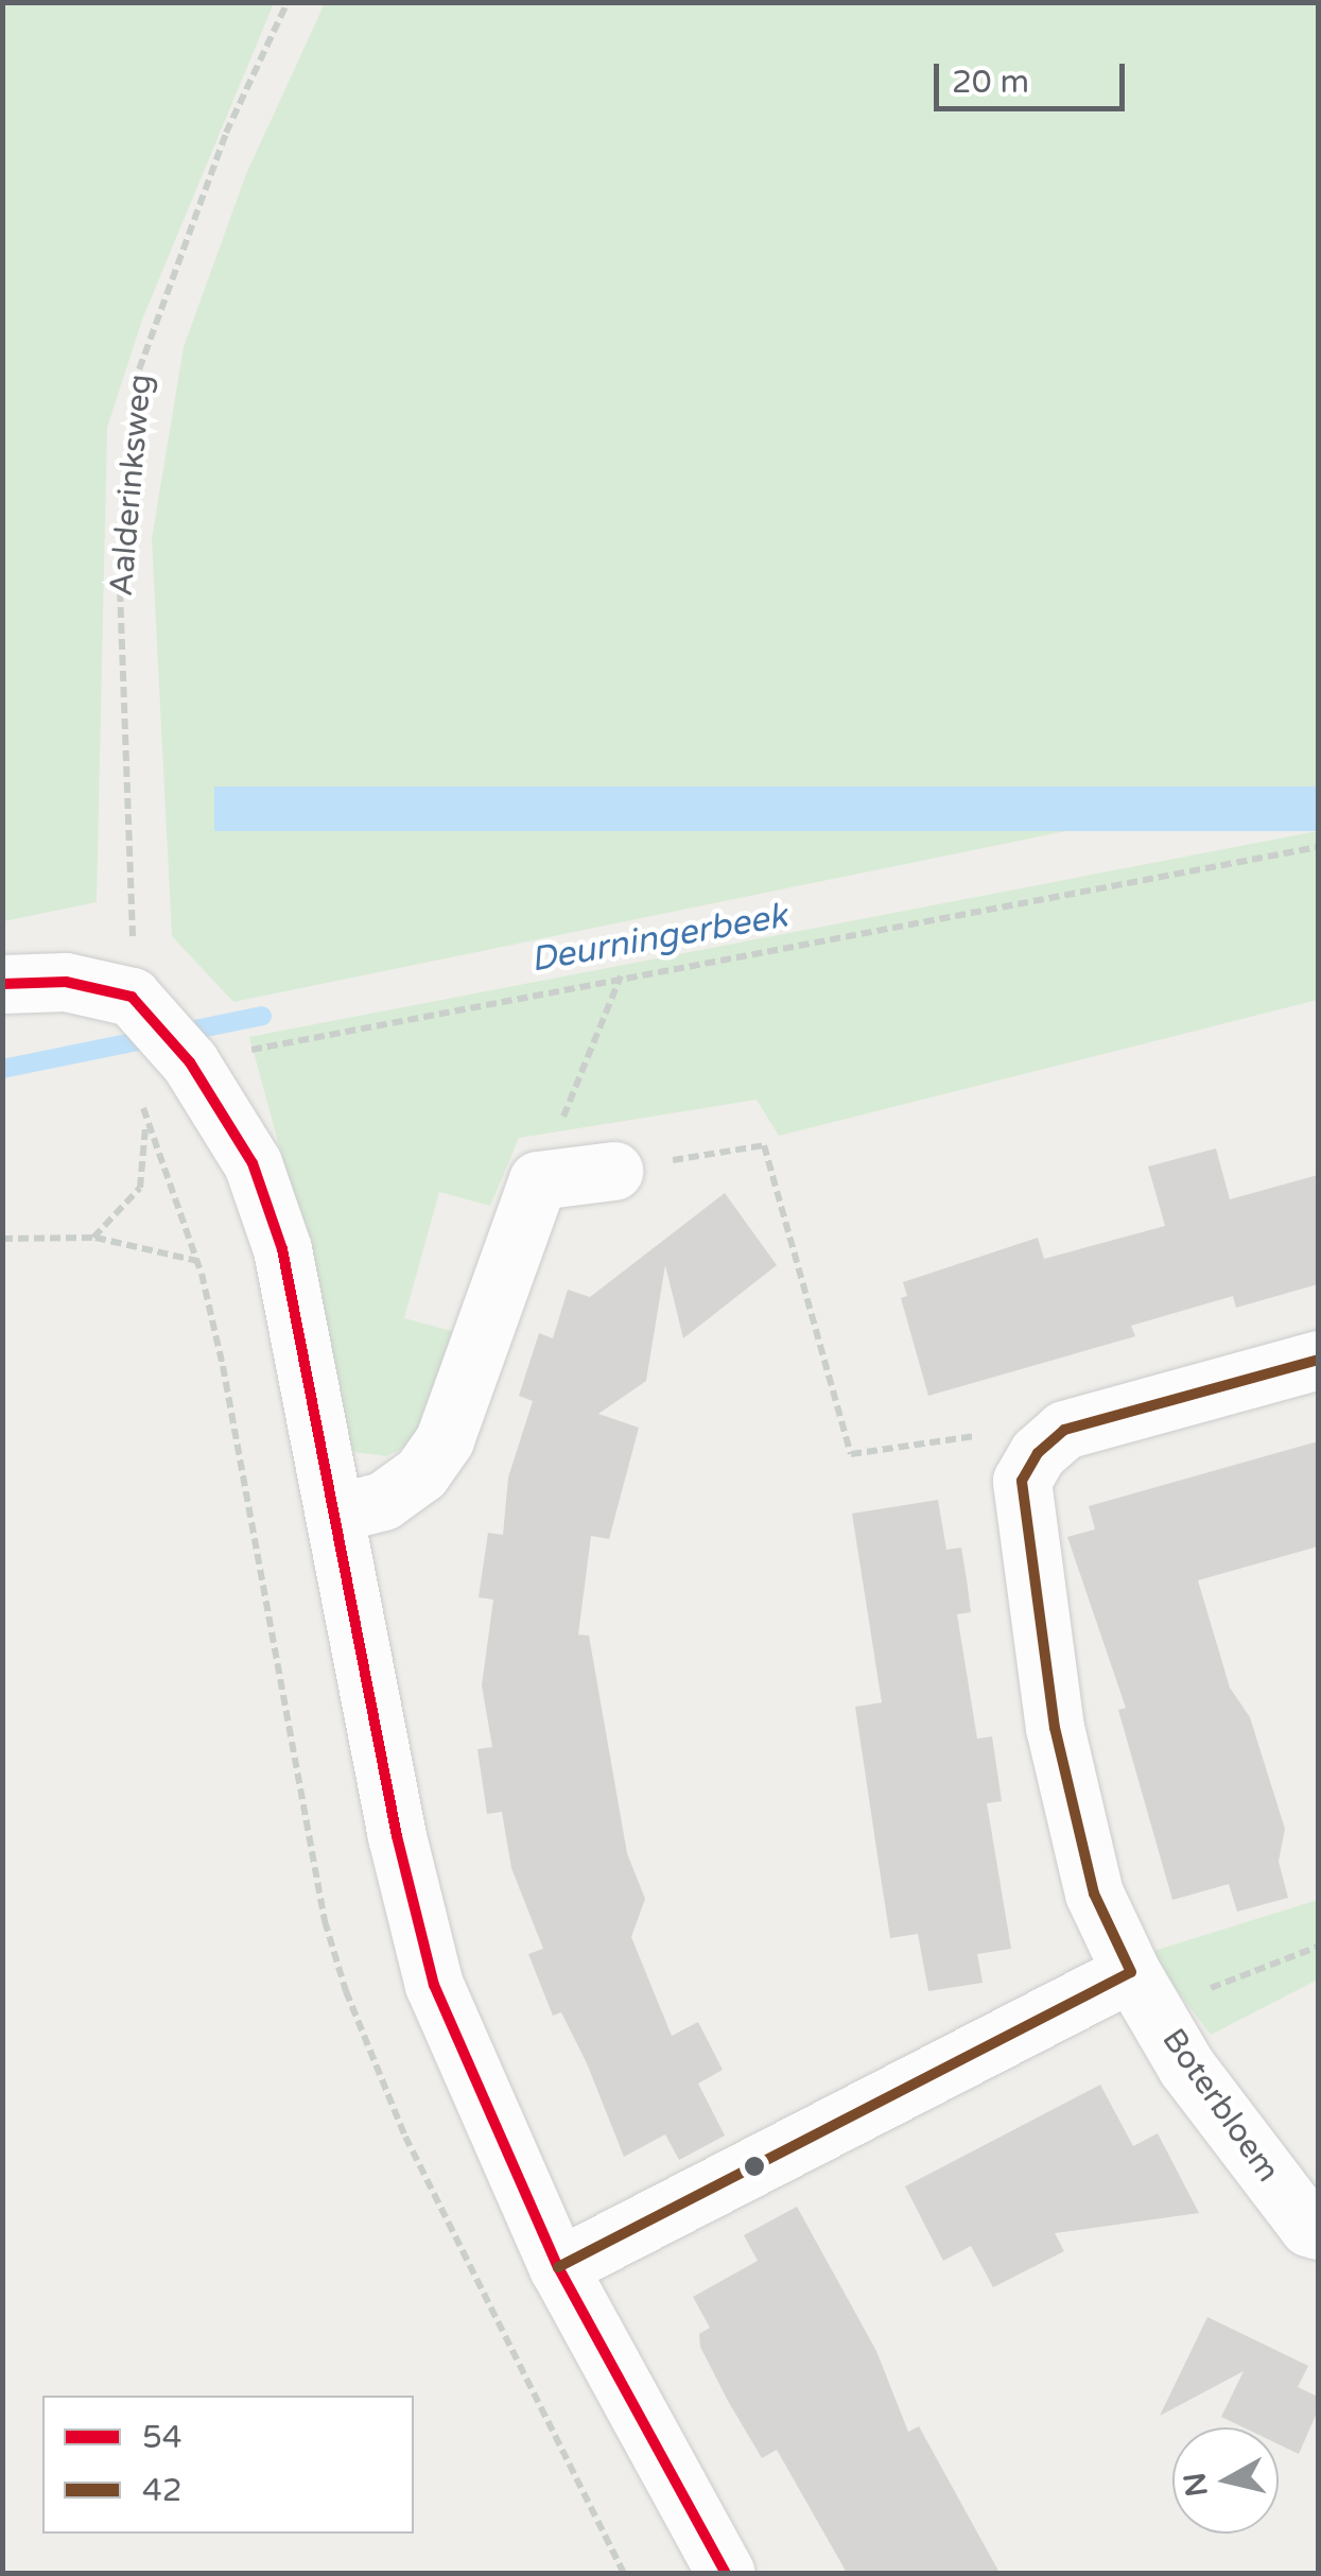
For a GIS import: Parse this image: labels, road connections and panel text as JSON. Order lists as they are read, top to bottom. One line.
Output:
{"streets":{"street":["Boterbloem"],"path":["Aalderinksweg"]},"water":["Deurningerbeek"],"lines":["transit line 54","transit line 42"],"legend":["54","42"],"scale_bar":"20 m","north":"left"}
